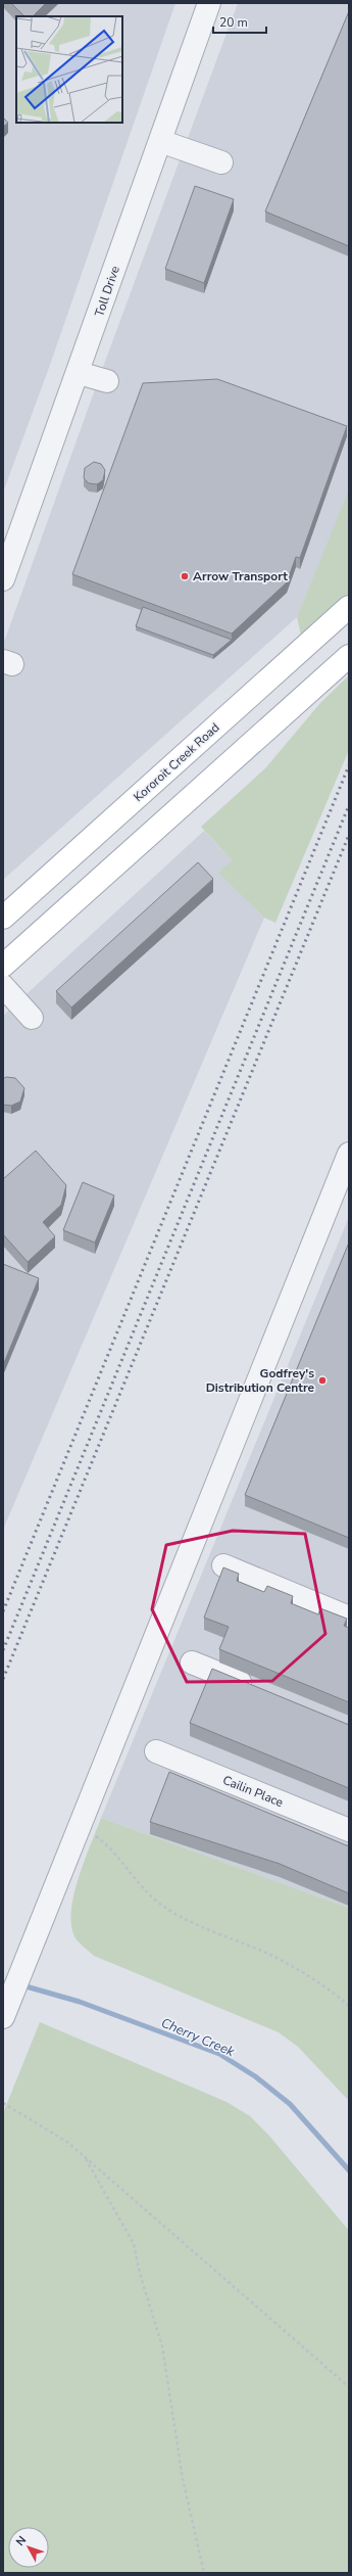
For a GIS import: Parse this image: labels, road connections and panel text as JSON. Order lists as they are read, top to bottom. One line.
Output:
{"streets":{"main road":["Kororoit Creek Road"],"street":["Toll Drive","Cailin Place"]},"water":["Cherry Creek"],"places":["Arrow Transport","Godfrey's Distribution Centre"],"scale_bar":"20 m","north":"top left"}
